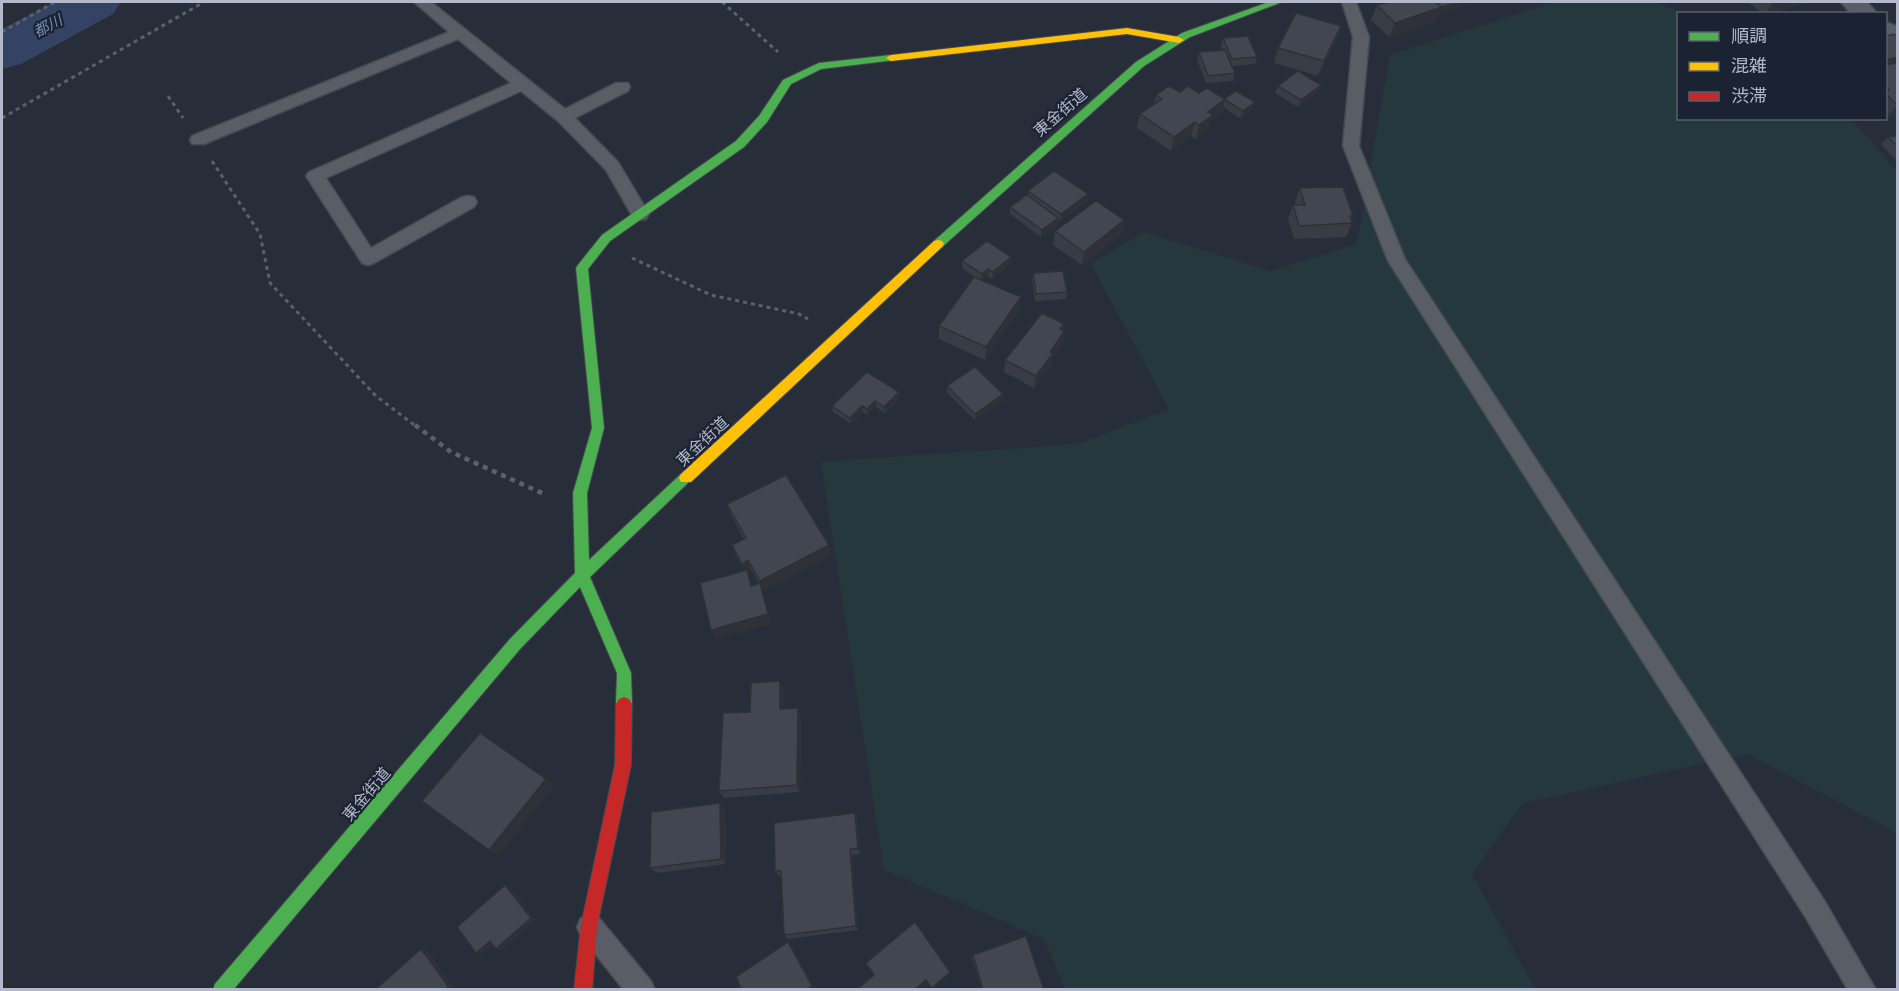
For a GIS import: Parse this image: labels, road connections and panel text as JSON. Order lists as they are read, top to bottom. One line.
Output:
{"streets":{"main road":["東金街道"]},"water":["都川"],"legend":["順調","混雑","渋滞"]}
